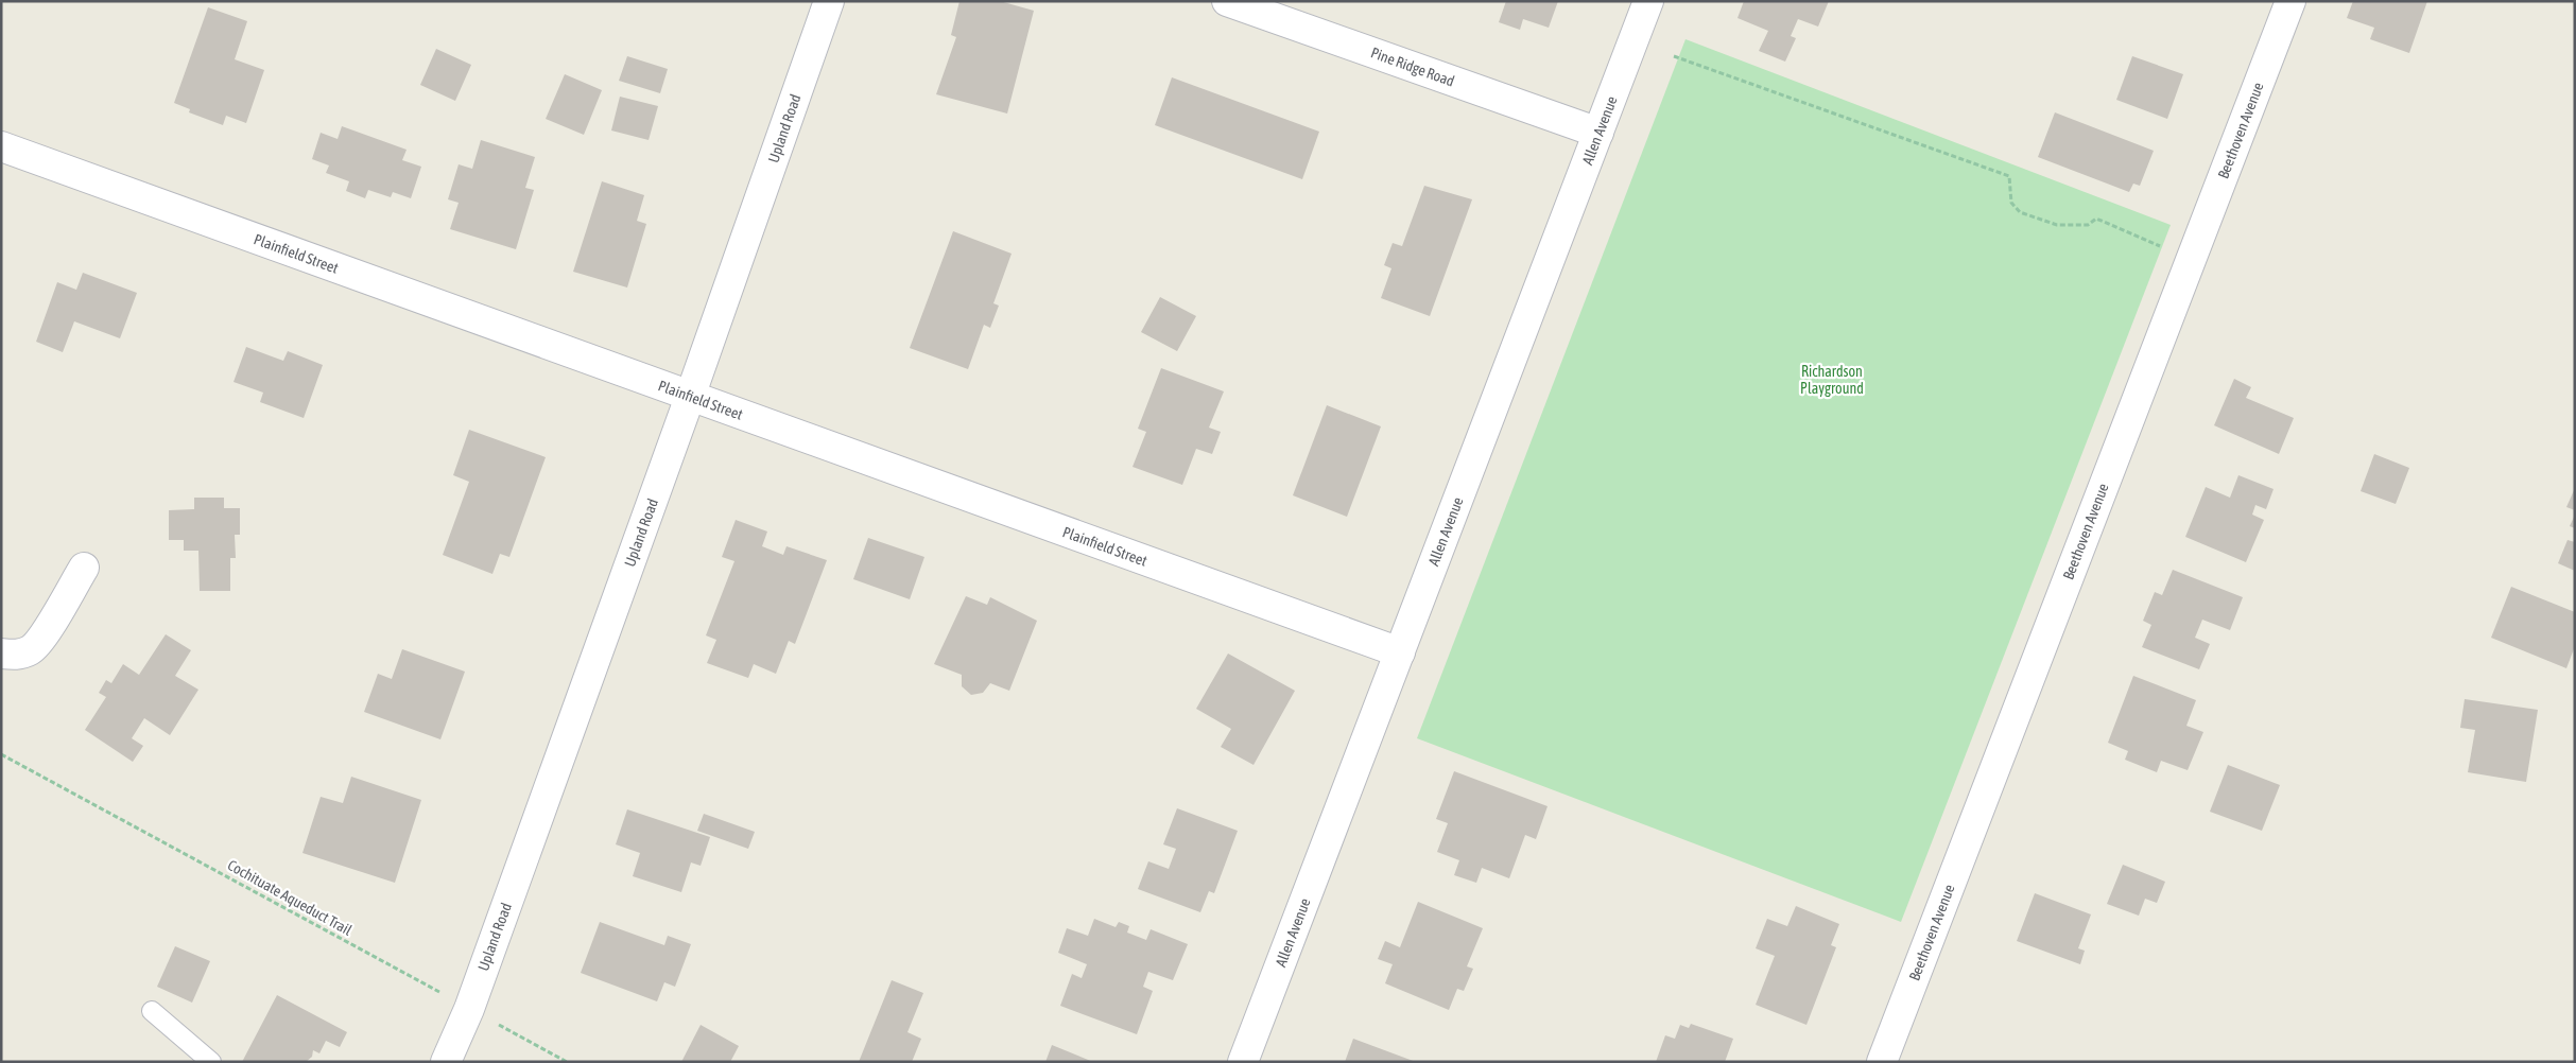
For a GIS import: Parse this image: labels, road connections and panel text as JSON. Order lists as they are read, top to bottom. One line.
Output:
{"streets":{"street":["Pine Ridge Road","Upland Road","Allen Avenue","Beethoven Avenue","Plainfield Street"],"path":["Cochituate Aqueduct Trail"]},"crossings":[["Pine Ridge Road","Allen Avenue"],["Upland Road","Plainfield Street"],["Upland Road","Cochituate Aqueduct Trail"],["Allen Avenue","Plainfield Street"]],"parks":["Richardson Playground"]}
